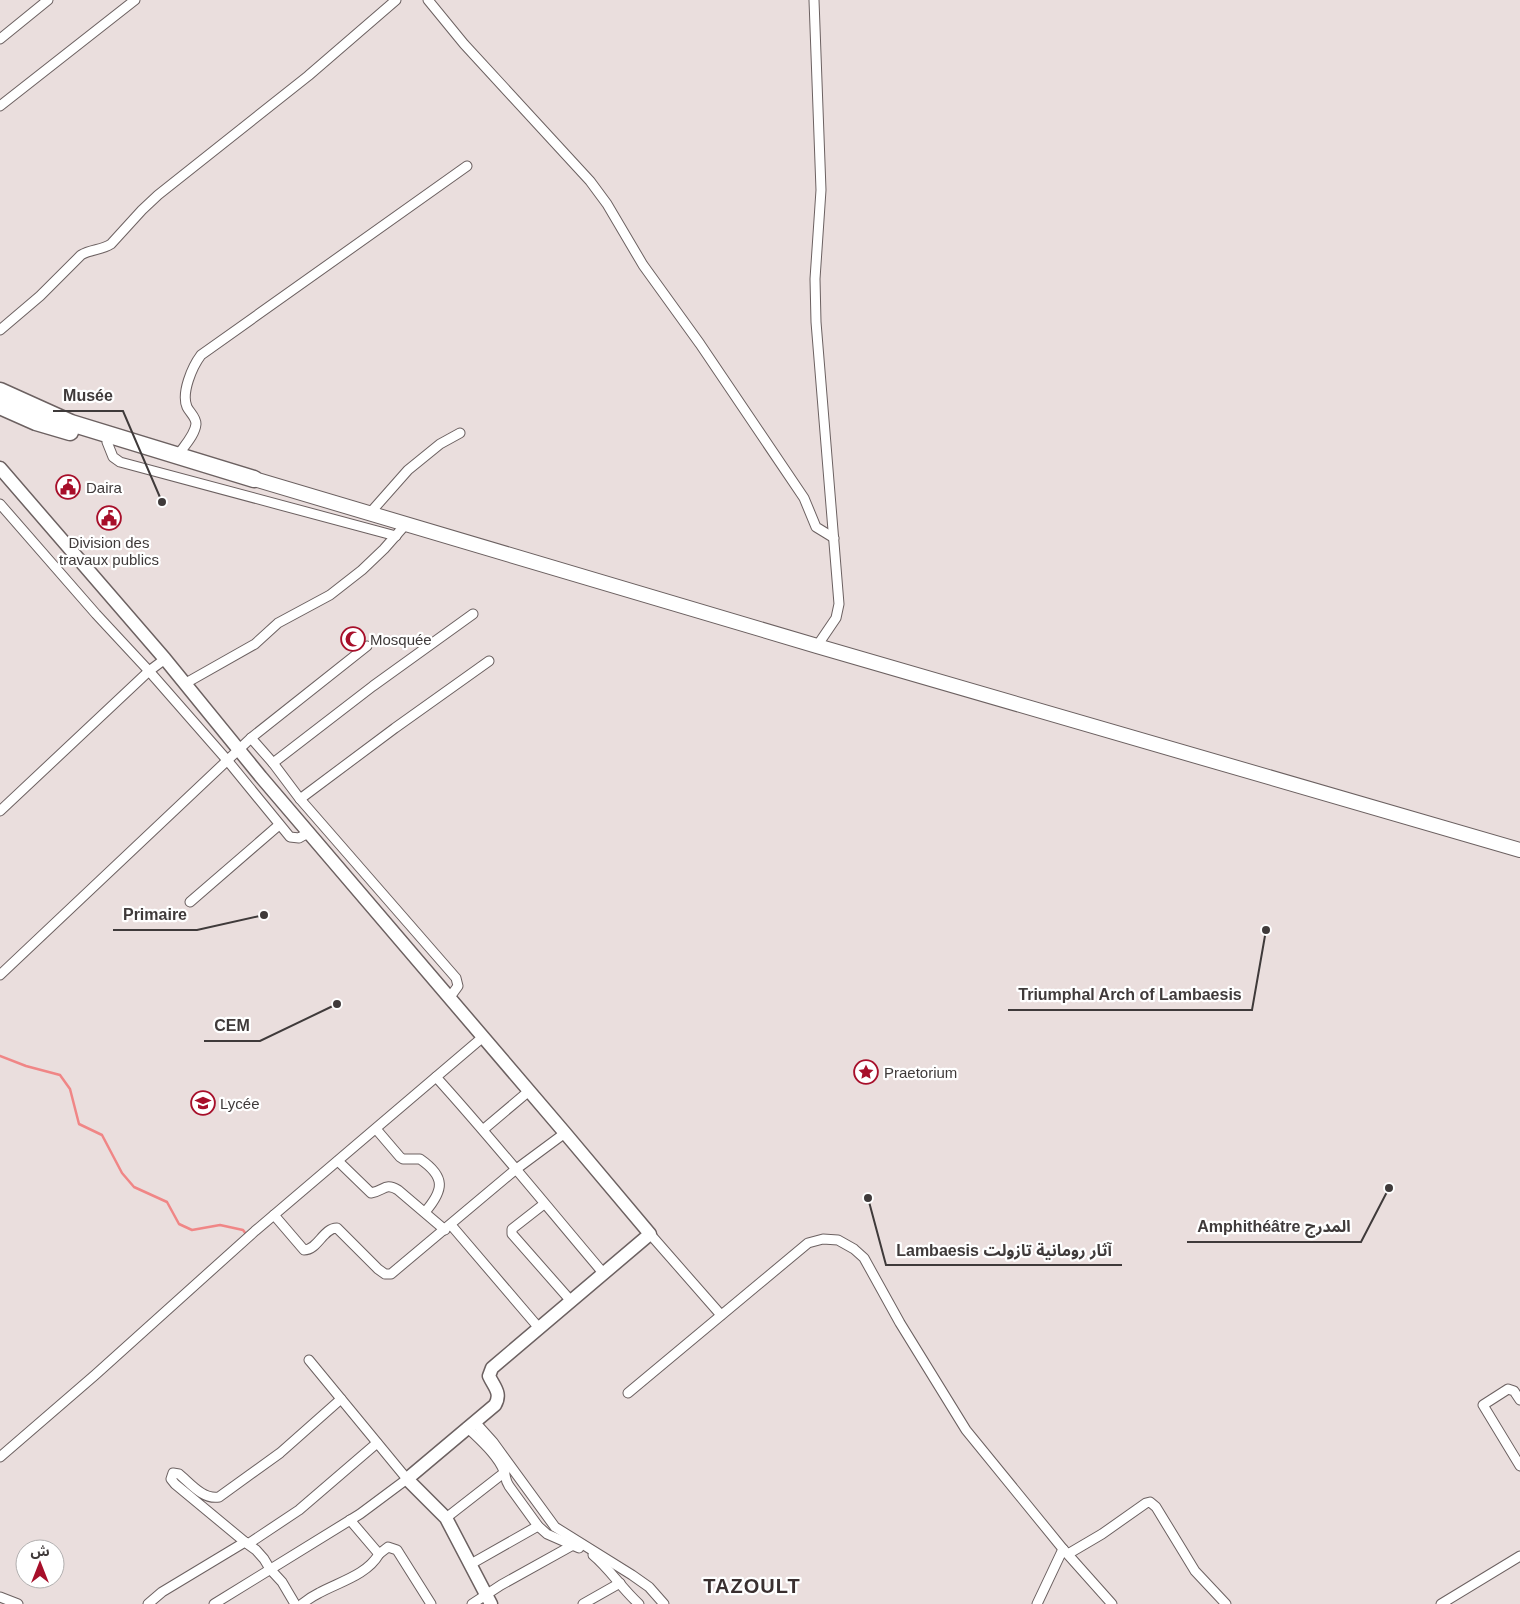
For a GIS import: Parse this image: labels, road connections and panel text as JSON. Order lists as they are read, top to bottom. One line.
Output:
{"districts":["TAZOULT"],"places":{"public building":["Daira","Division des travaux publics"],"other":["Musée","Primaire","Triumphal Arch of Lambaesis","CEM","Amphithéâtre المدرج","Lambaesis آثار رومانية تازولت"],"mosque":["Mosquée"],"place":["Praetorium"],"school or university":["Lycée"]},"north":"top"}
